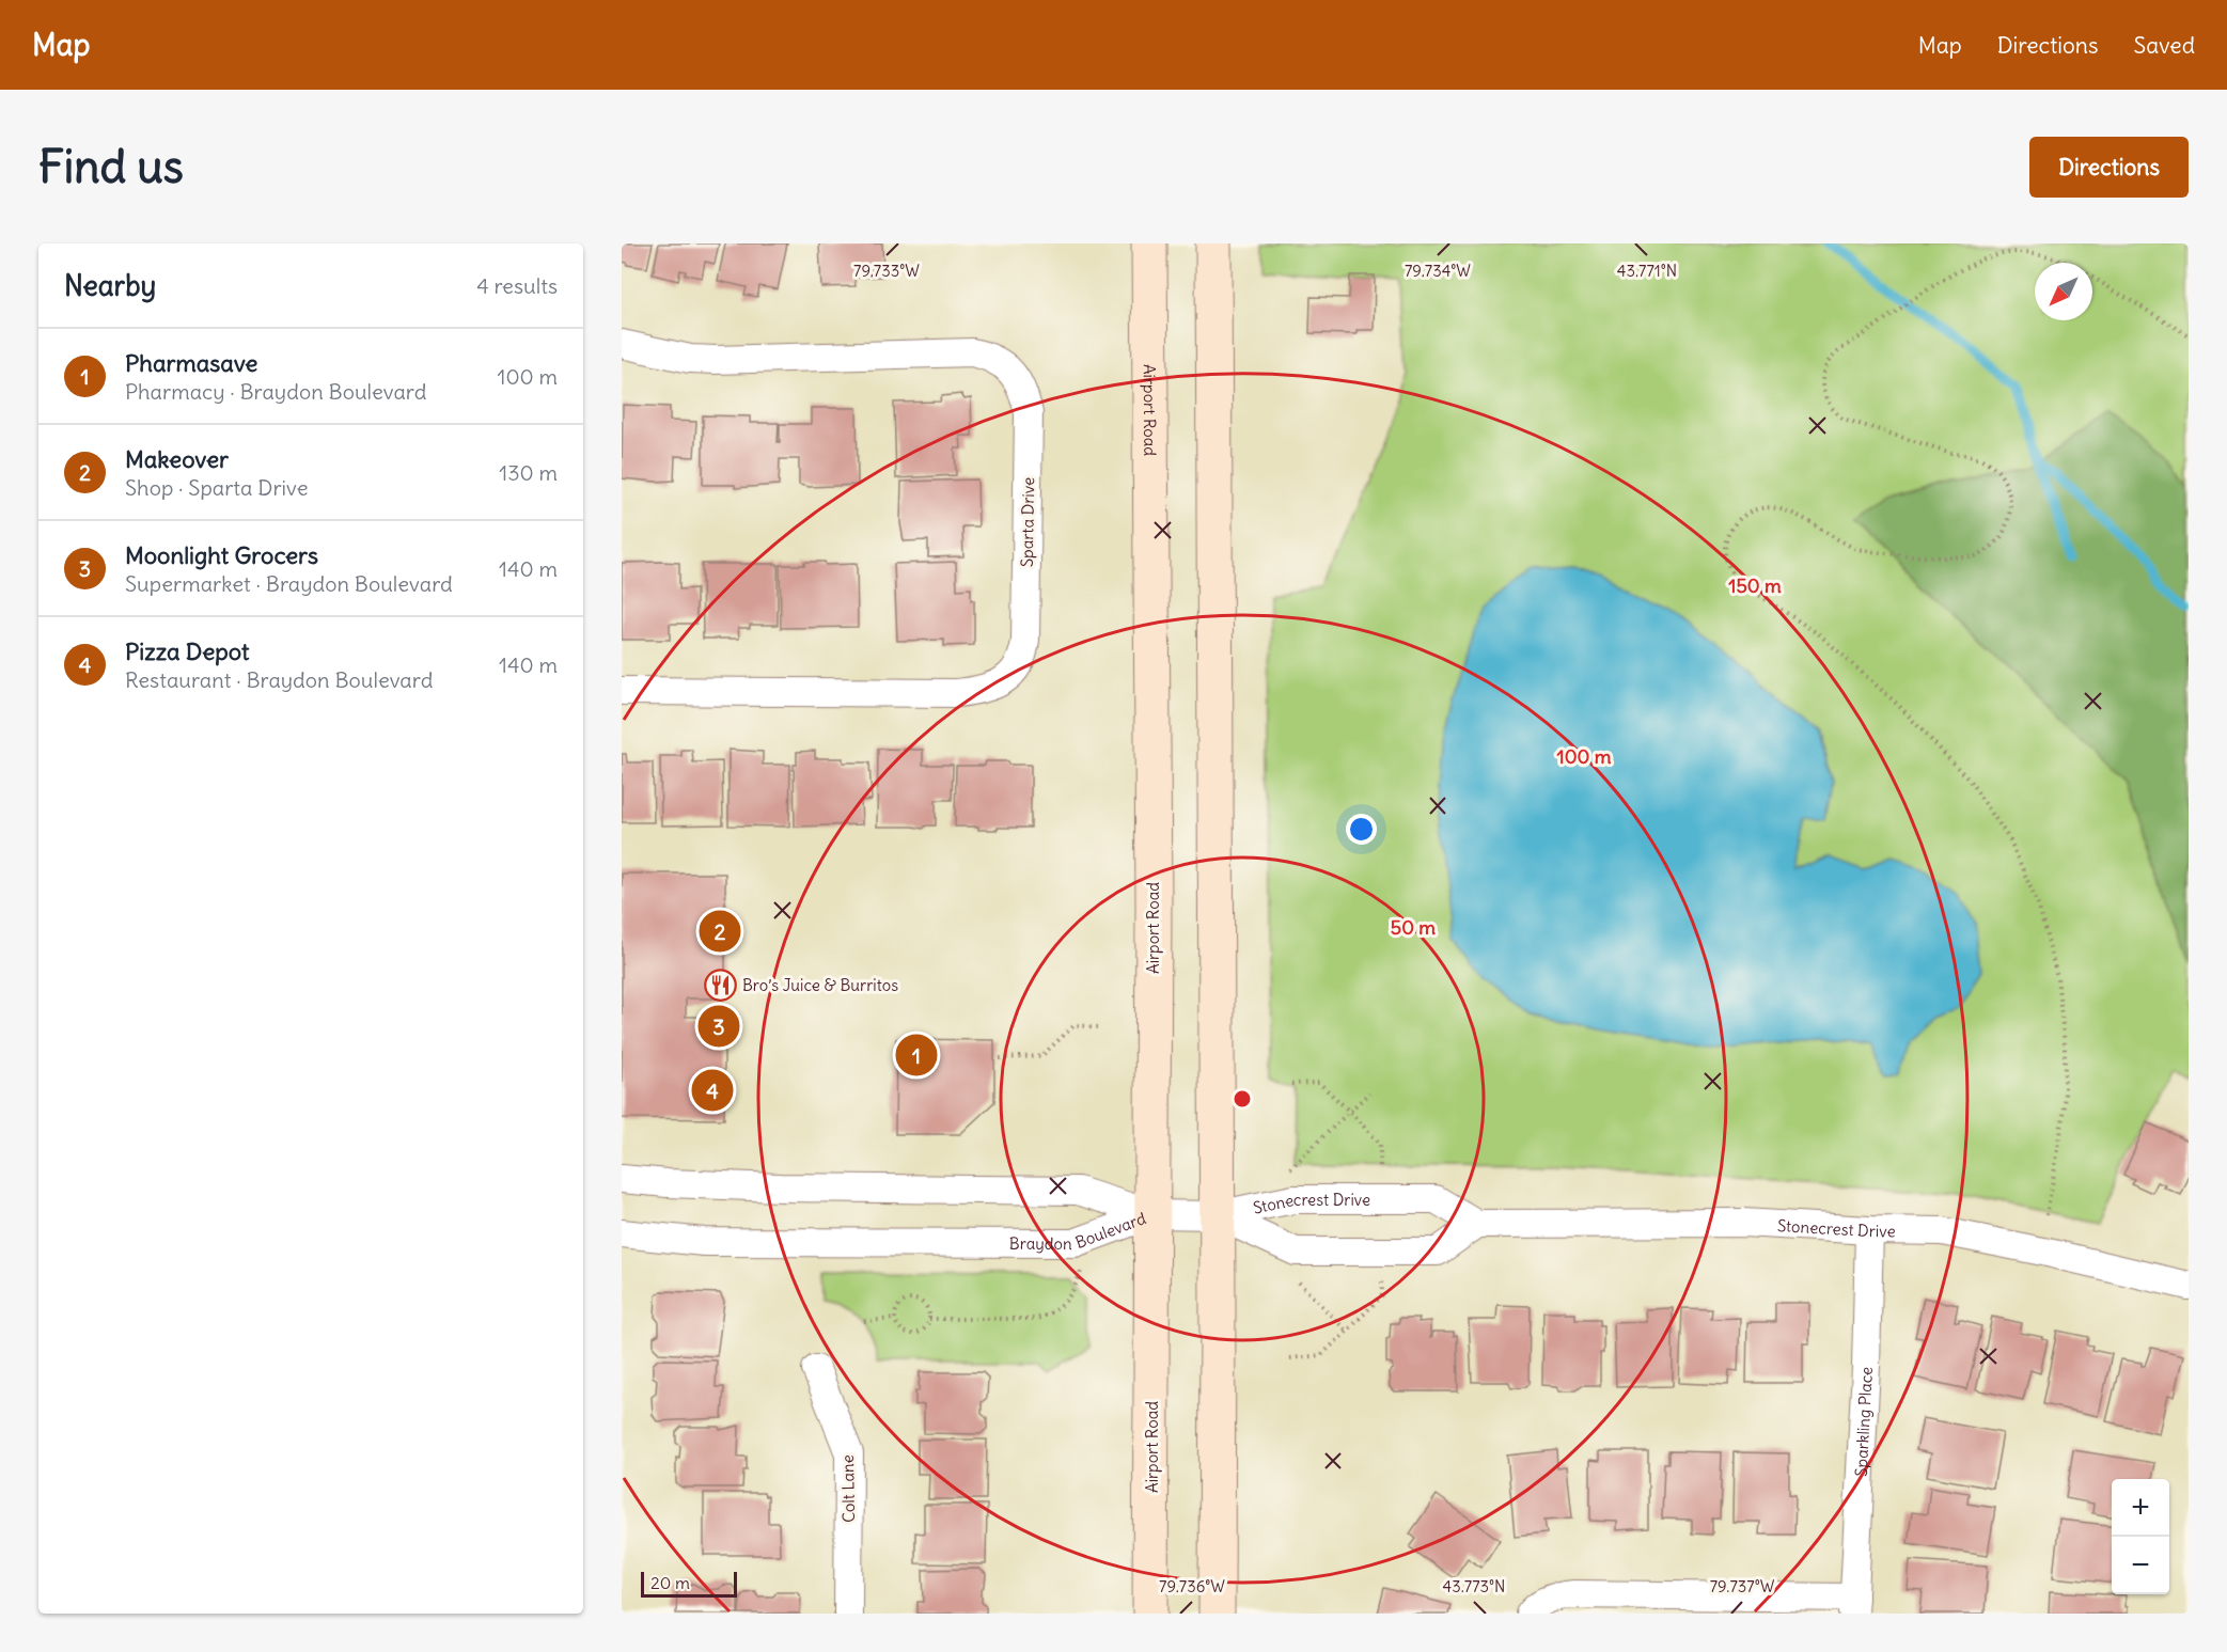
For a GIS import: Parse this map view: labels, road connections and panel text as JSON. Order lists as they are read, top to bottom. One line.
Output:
{"streets":{"main road":["Airport Road"],"street":["Sparta Drive","Stonecrest Drive","Braydon Boulevard","Sparkling Place","Colt Lane"]},"crossings":[["Airport Road","Stonecrest Drive"],["Airport Road","Braydon Boulevard"],["Stonecrest Drive","Braydon Boulevard"],["Stonecrest Drive","Sparkling Place"]],"places":{"restaurant":["Bro’s Juice & Burritos"]},"scale_bar":"20 m","north":"bottom left","page":{"header":"Map","nav":["Map","Directions","Saved"],"buttons":"Directions","title":"Find us","heading":["Nearby","4 results"],"list":[{"mark":"1","name":"Pharmasave","note":"Pharmacy · Braydon Boulevard","value":"100 m"},{"mark":"2","name":"Makeover","note":"Shop · Sparta Drive","value":"130 m"},{"mark":"3","name":"Moonlight Grocers","note":"Supermarket · Braydon Boulevard","value":"140 m"},{"mark":"4","name":"Pizza Depot","note":"Restaurant · Braydon Boulevard","value":"140 m"}],"pins":["2","3","1","4"],"map_buttons":["+","−"],"scale":"20 m"},"coordinates":["79.733°W","79.734°W","43.771°N","79.736°W","43.773°N","79.737°W"],"rings":["150 m","100 m","50 m"]}
